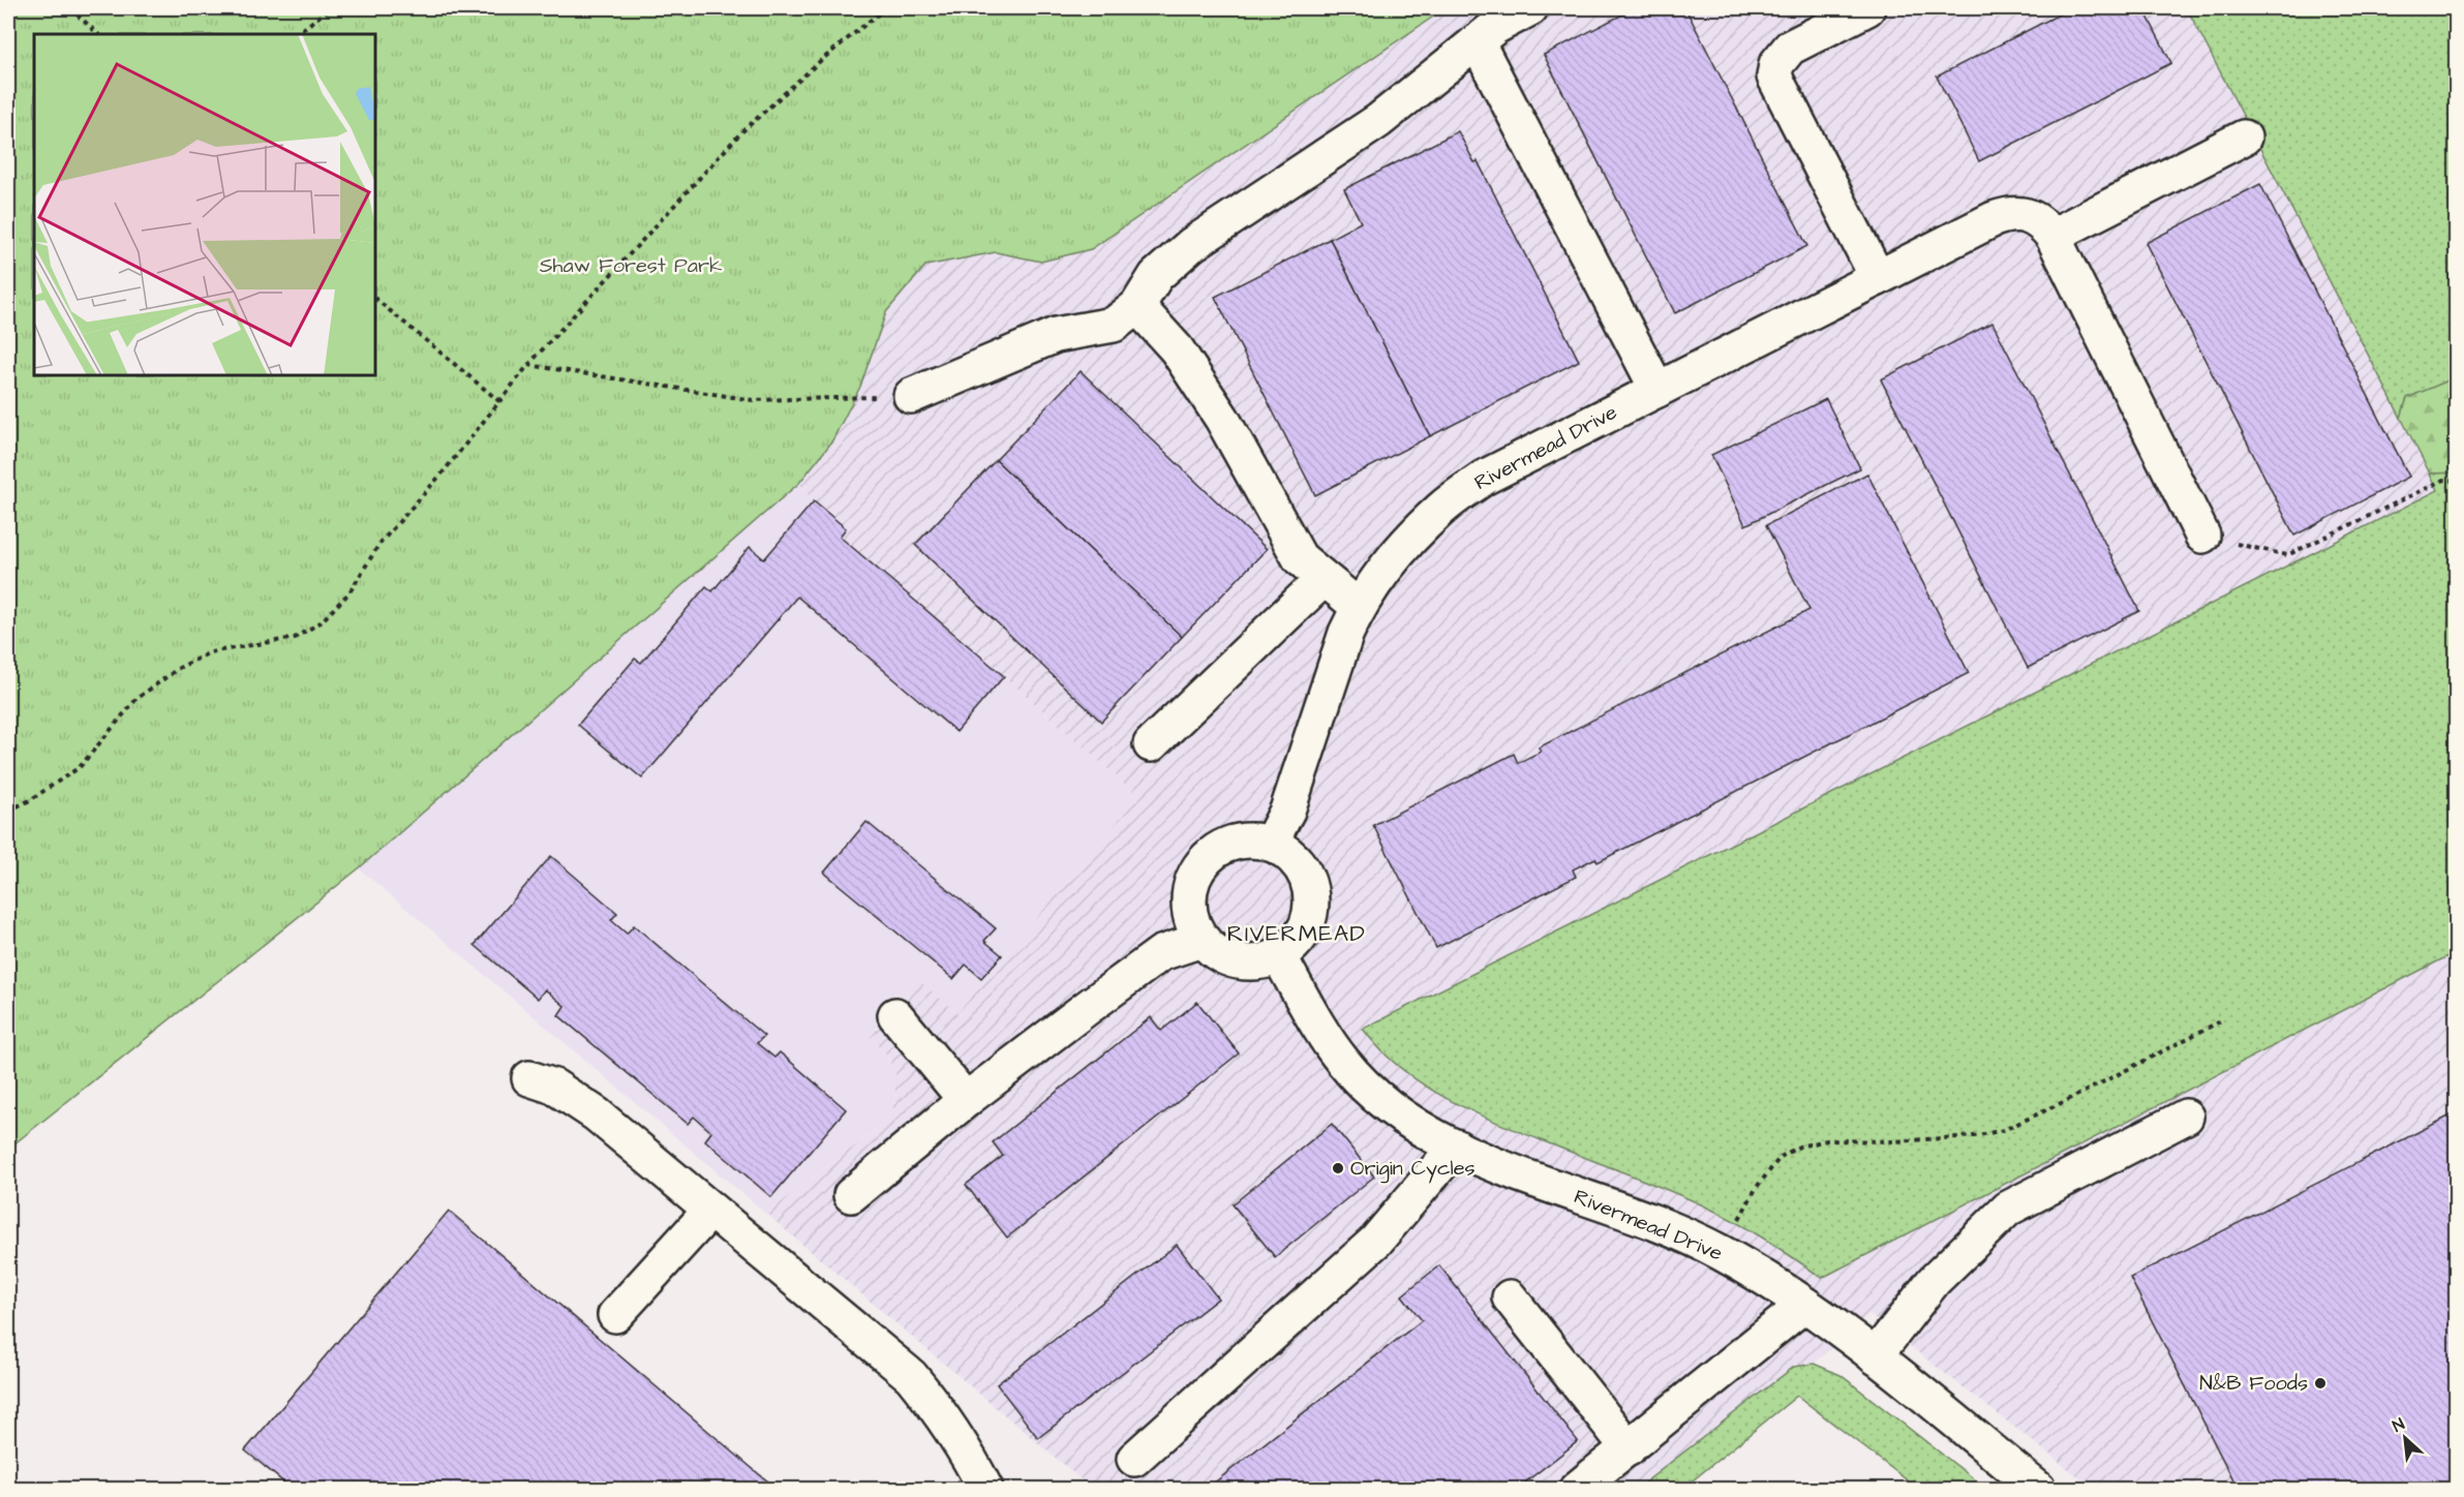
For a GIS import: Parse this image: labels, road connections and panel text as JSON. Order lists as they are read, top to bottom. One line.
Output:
{"streets":{"street":["Rivermead Drive"]},"districts":["RIVERMEAD"],"parks":["Shaw Forest Park"],"places":["Origin Cycles","N&B Foods"],"north":"top left"}
